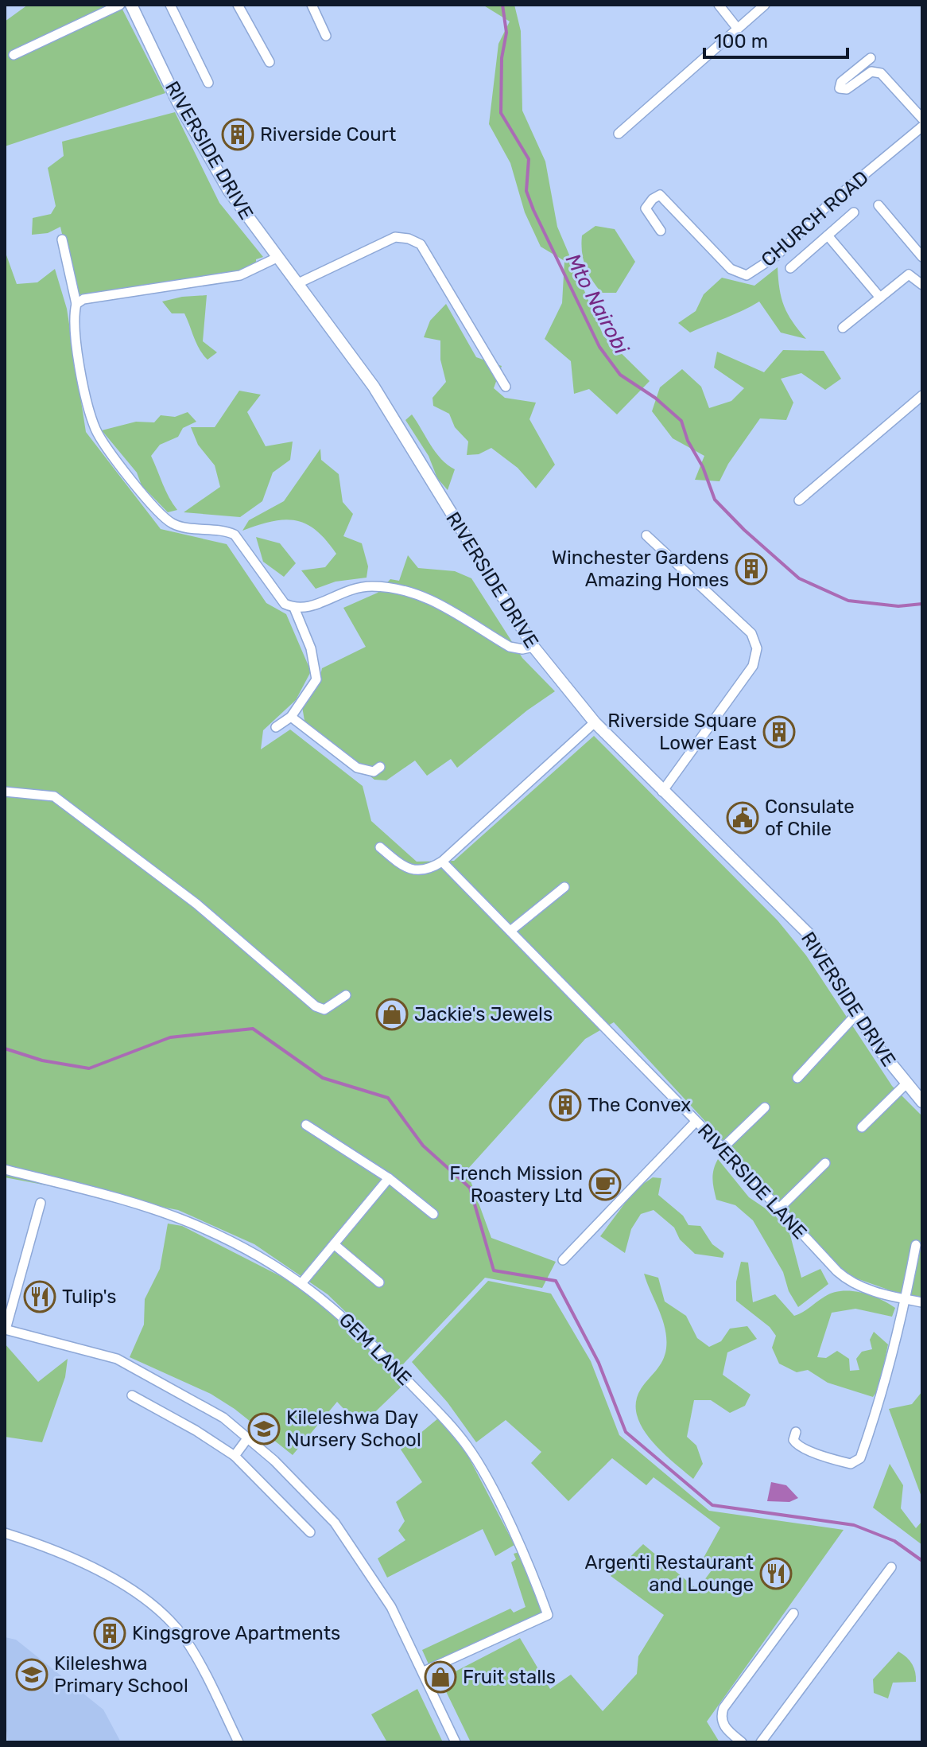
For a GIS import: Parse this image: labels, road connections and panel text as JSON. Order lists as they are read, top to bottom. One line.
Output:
{"streets":{"street":["RIVERSIDE DRIVE","CHURCH ROAD","RIVERSIDE LANE","GEM LANE"]},"water":["Mto Nairobi"],"places":{"building":["Riverside Court","Winchester Gardens Amazing Homes","Riverside Square Lower East","The Convex","Kingsgrove Apartments"],"public building":["Consulate of Chile"],"shop":["Jackie's Jewels","Fruit stalls"],"cafe":["French Mission Roastery Ltd"],"restaurant":["Tulip's","Argenti Restaurant and Lounge"],"school or university":["Kileleshwa Day Nursery School","Kileleshwa Primary School"]},"scale_bar":"100 m"}
